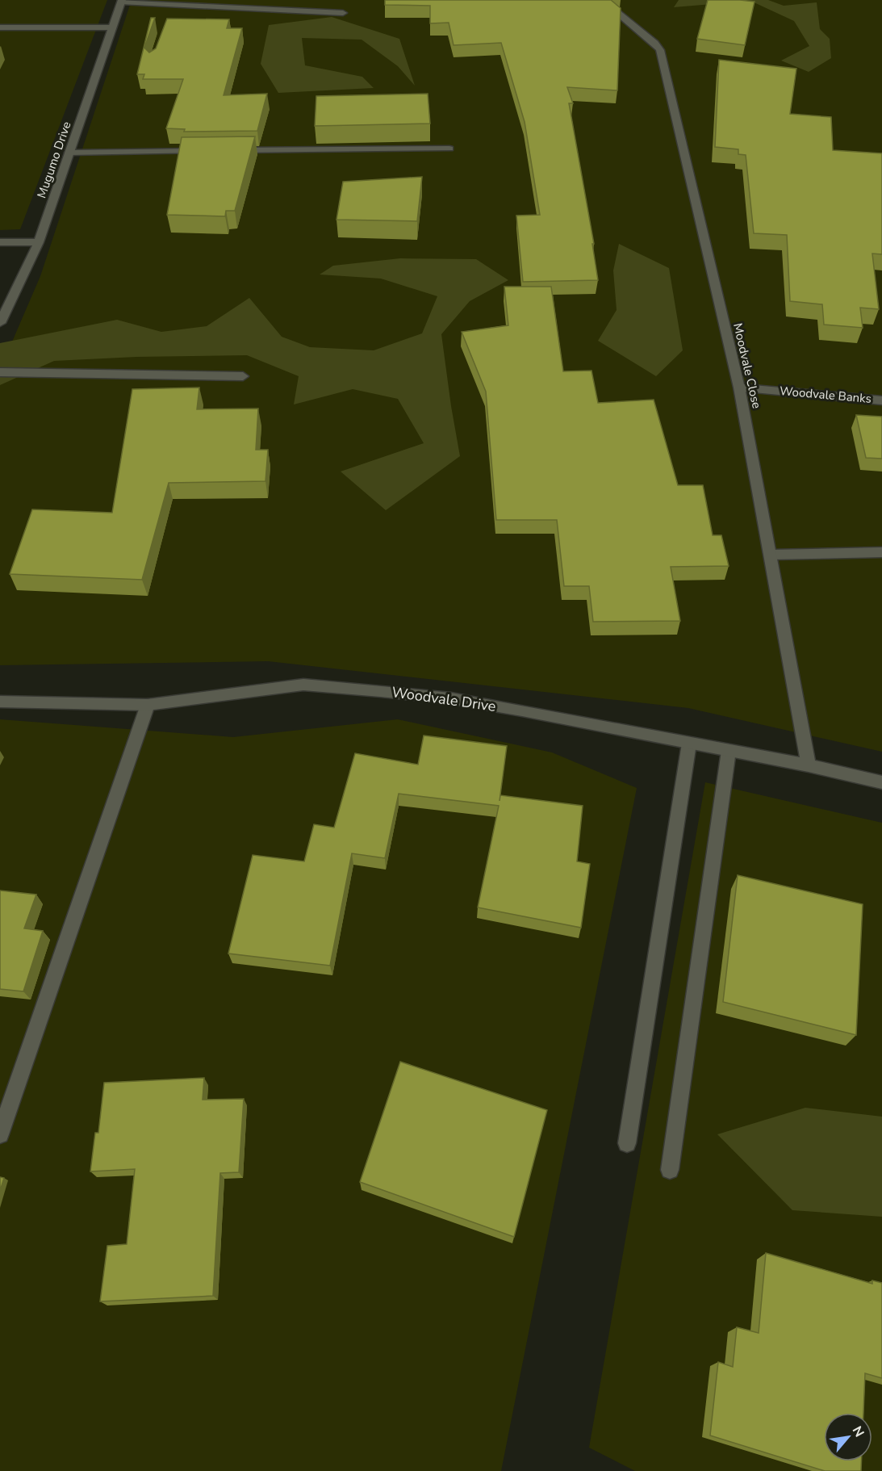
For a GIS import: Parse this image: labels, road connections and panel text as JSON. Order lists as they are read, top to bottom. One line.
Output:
{"streets":{"street":["Mugumo Drive","Moodvale Close","Woodvale Banks","Woodvale Drive"]},"crossings":[["Moodvale Close","Woodvale Banks"],["Moodvale Close","Woodvale Drive"]],"north":"top right"}
